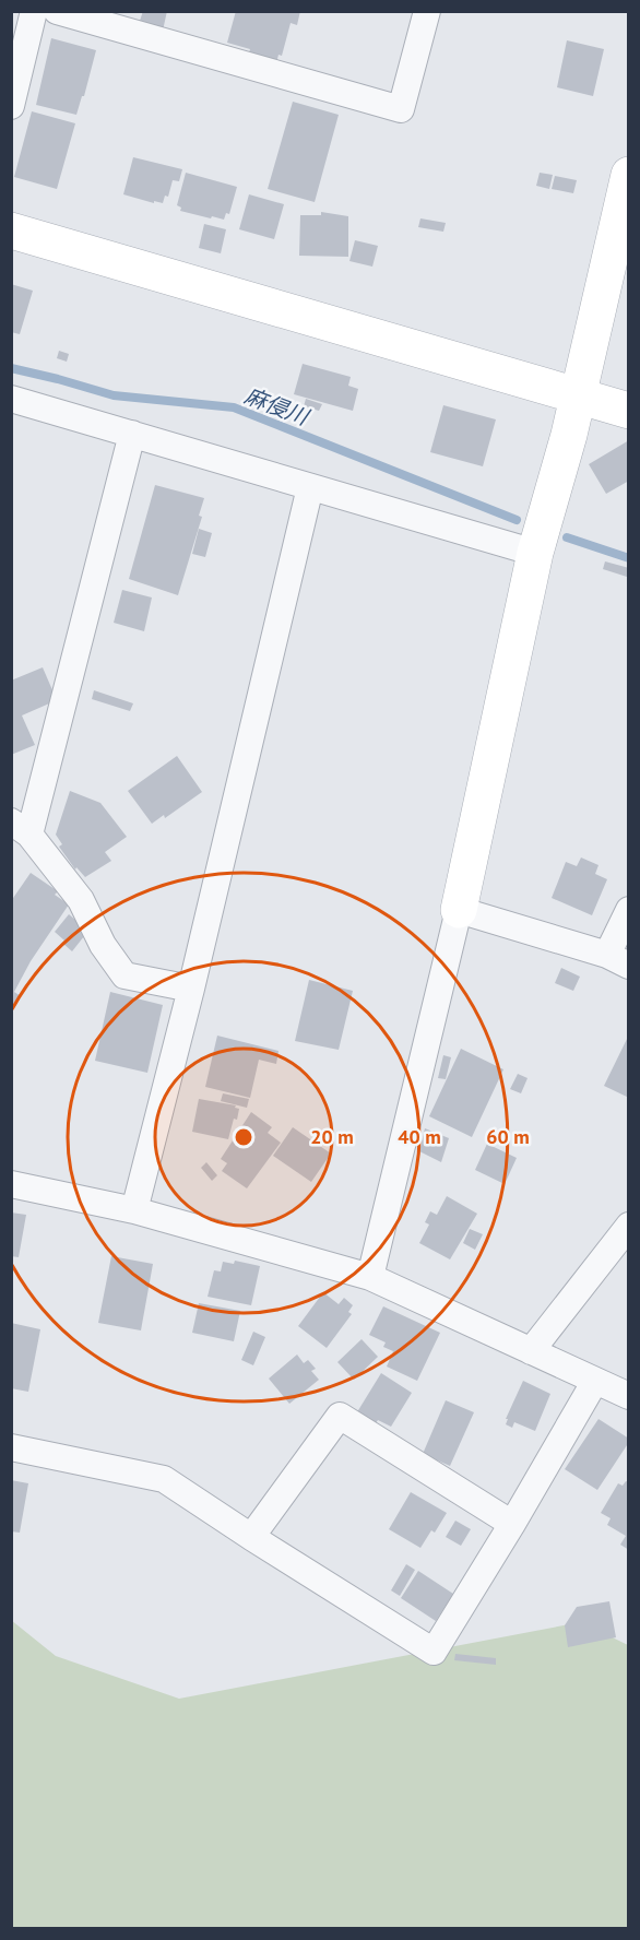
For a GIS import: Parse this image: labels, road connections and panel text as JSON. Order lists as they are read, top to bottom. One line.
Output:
{"water":["麻侵川"],"rings":["20 m","40 m","60 m"]}
